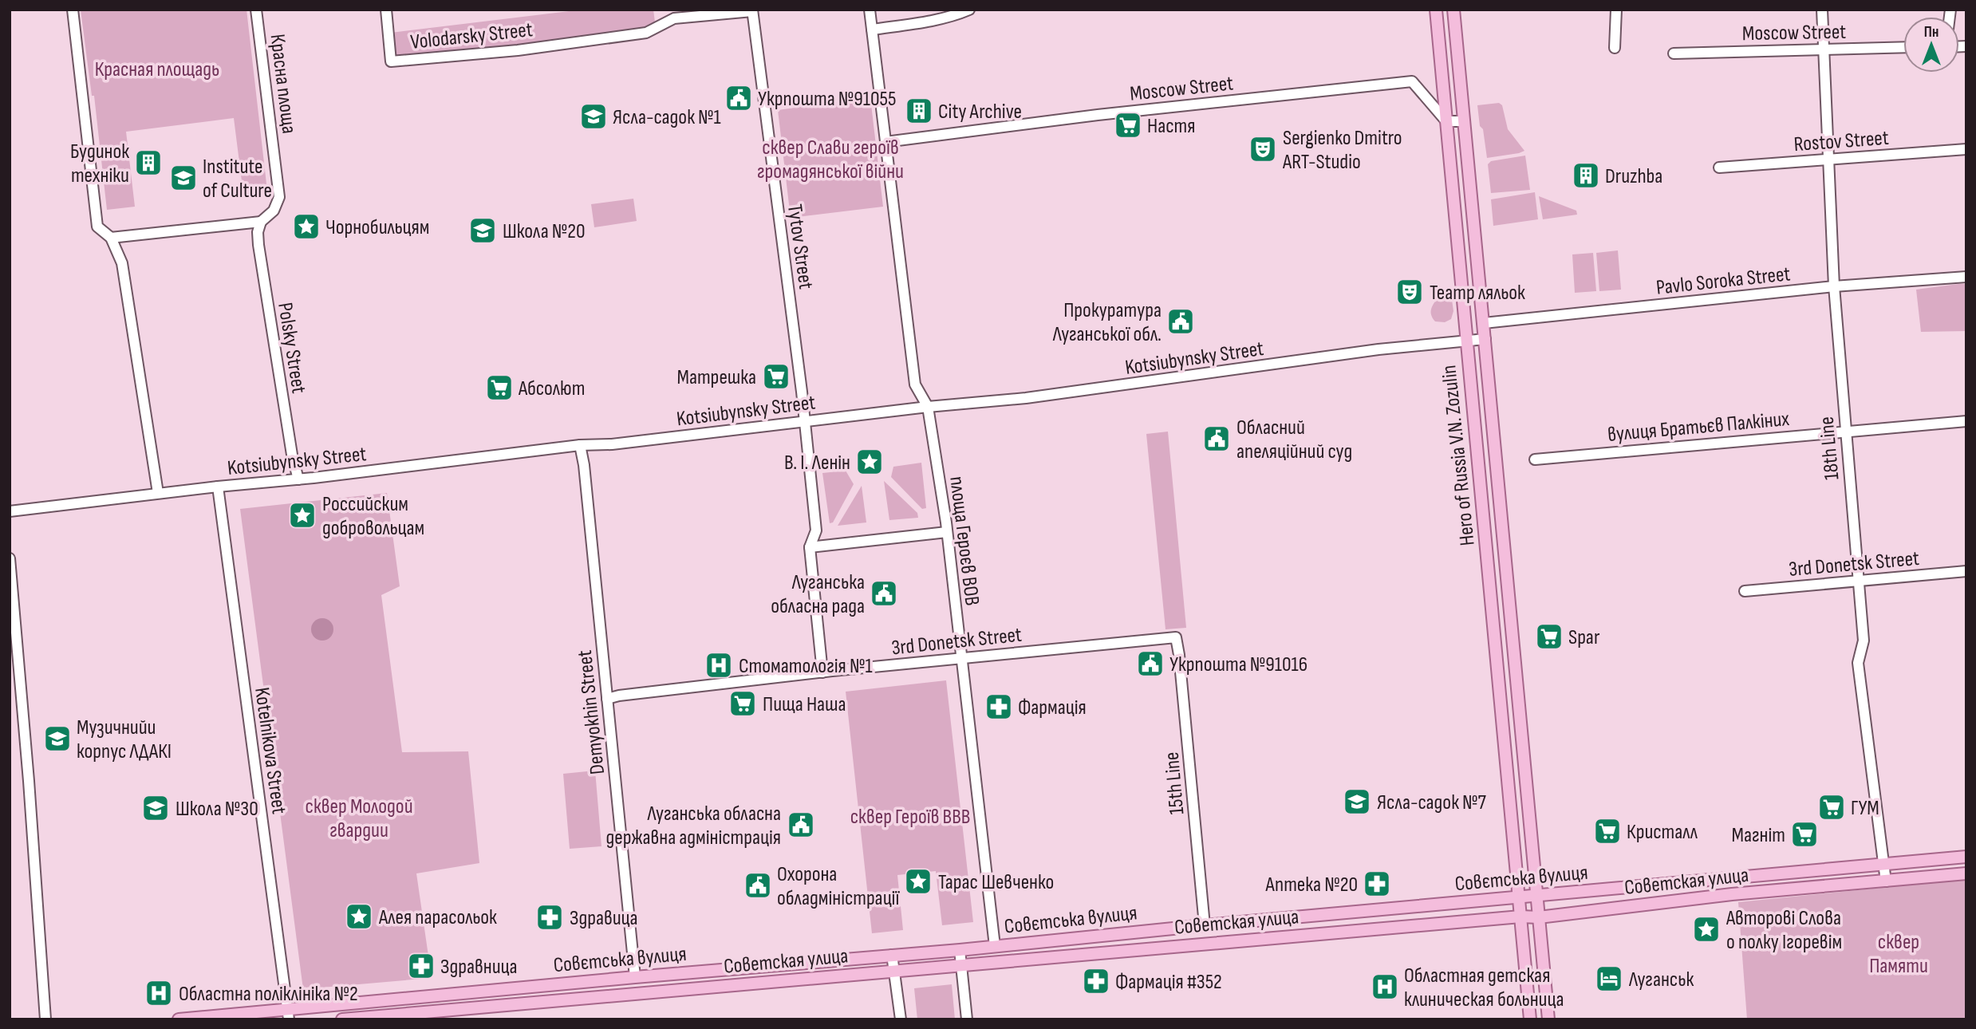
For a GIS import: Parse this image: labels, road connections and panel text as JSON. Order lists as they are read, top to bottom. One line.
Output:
{"streets":{"main road":["Hero of Russia V.N. Zozulin","Совєтська вулиця","Советская улица"],"street":["Moscow Street","Volodarsky Street","Красна площа","Rostov Street","Tytov Street","Pavlo Soroka Street","Polsky Street","Kotsiubynsky Street","вулиця Братьєв Палкіних","18th Line","площа Героєв ВОВ","3rd Donetsk Street","Demyokhin Street","Kotelnikova Street","15th Line"]},"crossings":[["Moscow Street","18th Line"],["Moscow Street","Hero of Russia V.N. Zozulin"],["Moscow Street","площа Героєв ВОВ"],["Volodarsky Street","Tytov Street"],["Красна площа","Polsky Street"],["Rostov Street","18th Line"],["Tytov Street","Kotsiubynsky Street"],["Pavlo Soroka Street","18th Line"],["Pavlo Soroka Street","Hero of Russia V.N. Zozulin"],["Polsky Street","Kotsiubynsky Street"],["Kotsiubynsky Street","Hero of Russia V.N. Zozulin"],["Kotsiubynsky Street","площа Героєв ВОВ"],["Kotsiubynsky Street","Demyokhin Street"],["Kotsiubynsky Street","Kotelnikova Street"],["вулиця Братьєв Палкіних","18th Line"],["18th Line","3rd Donetsk Street"],["18th Line","Совєтська вулиця"],["18th Line","Советская улица"],["Hero of Russia V.N. Zozulin","Совєтська вулиця"],["Hero of Russia V.N. Zozulin","Советская улица"],["площа Героєв ВОВ","3rd Donetsk Street"],["площа Героєв ВОВ","Совєтська вулиця"],["3rd Donetsk Street","Demyokhin Street"],["3rd Donetsk Street","15th Line"],["Demyokhin Street","Совєтська вулиця"],["Kotelnikova Street","Совєтська вулиця"],["15th Line","Совєтська вулиця"]],"parks":["Красная площадь","сквер Слави героїв громадянської війни","сквер Молодой гвардии","сквер Героїв ВВВ","сквер Памяти"],"places":{"public building":["Укрпошта №91055","Прокуратура Луганської обл.","Обласний апеляційний суд","Луганська обласна рада","Укрпошта №91016","Луганська обласна державна адміністрація","Охорона обладміністрації"],"building":["City Archive","Будинок техніки","Druzhba"],"school or university":["Ясла-садок №1","Institute of Culture","Школа №20","Музичнийи корпус ЛДАКІ","Ясла-садок №7","Школа №30"],"supermarket":["Настя","Матрешка","Абсолют","Spar","Пища Наша","ГУМ","Кристалл","Магніт"],"theatre":["Sergienko Dmitro ART-Studio","Театр ляльок"],"place":["Чорнобильцям","В. І. Ленін","Pоссийским добровольцам","Тарас Шевченко","Алея парасольок","Авторові Слова о полку Ігоревім"],"hospital":["Стоматологія №1","Областная детская клиническая больница","Областна поліклініка №2"],"pharmacy":["Фармація","Аптека №20","Здравица","Здравница","Фармація #352"],"hotel":["Луганськ"]},"north":"top"}
